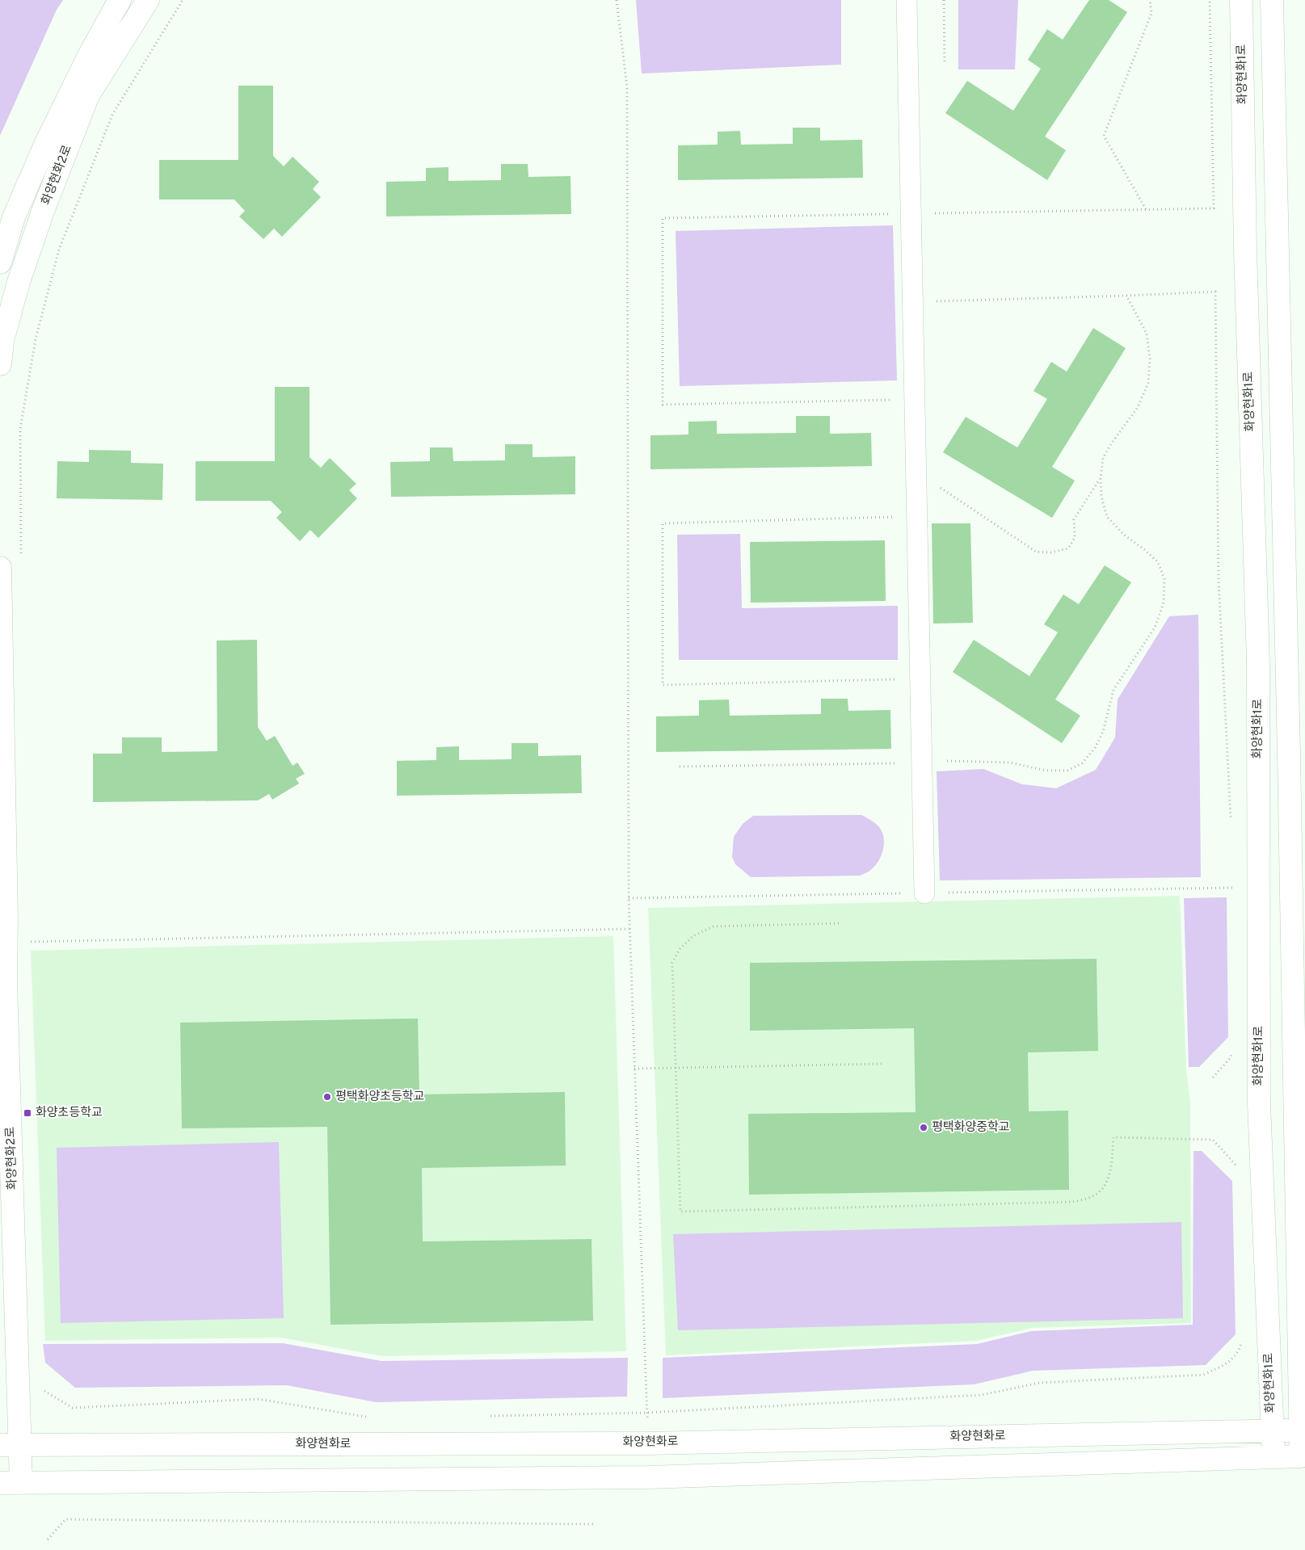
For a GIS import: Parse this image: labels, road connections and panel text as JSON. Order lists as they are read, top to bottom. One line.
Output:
{"streets":{"street":["화양현화1로","화양현화2로","화양현화로"]},"crossings":[["화양현화1로","화양현화로"],["화양현화2로","화양현화로"]],"places":{"other":["평택화양초등학교","평택화양중학교"],"transit":["화양초등학교"]}}
